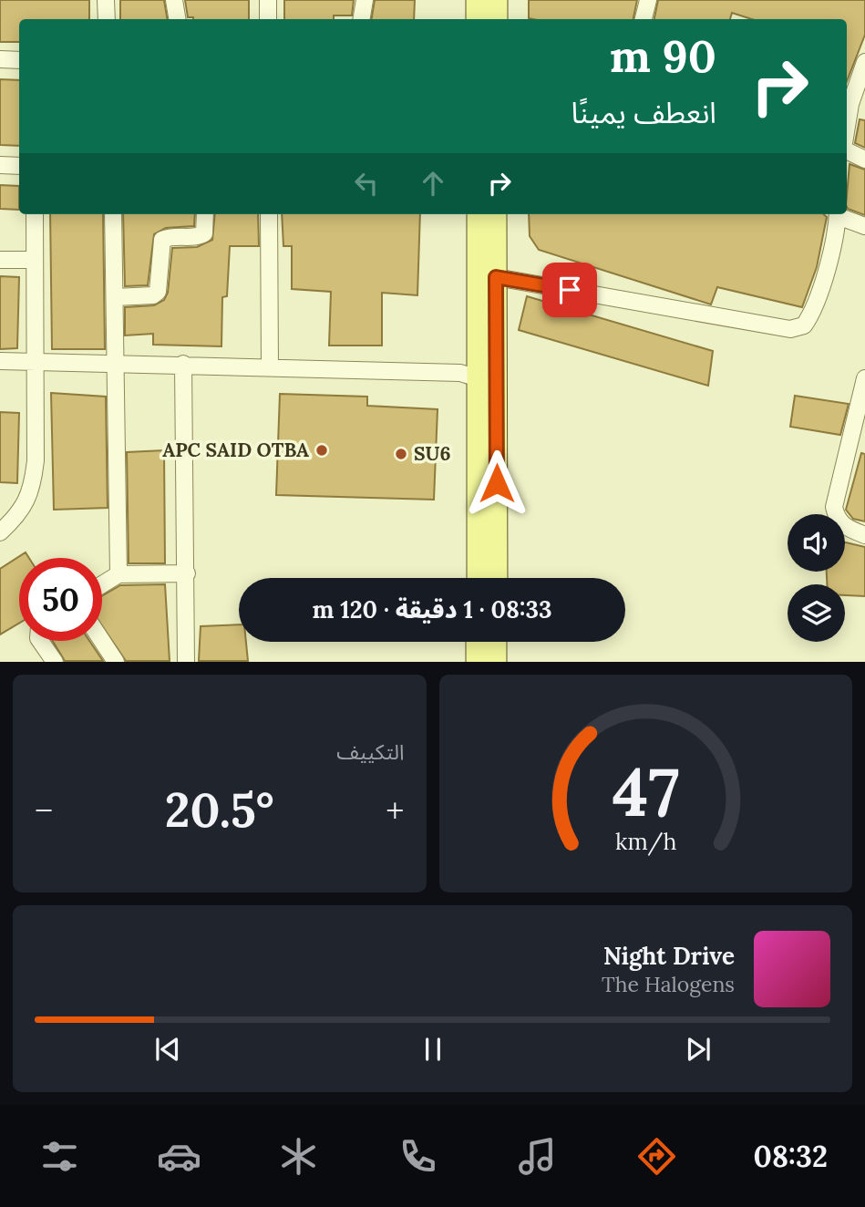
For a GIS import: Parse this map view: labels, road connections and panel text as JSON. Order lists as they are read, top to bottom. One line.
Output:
{"places":["APC SAID OTBA","SU6"],"page":{"turn":["90 m","انعطف يمينًا"],"limit":"50","trip":"08:33 · 1 دقيقة · 120 m","tile":"التكييف","heat":["−","20.5°","+"],"song":["Night Drive","The Halogens"],"tabs":"08:32","gauge":["47","km/h"]}}
